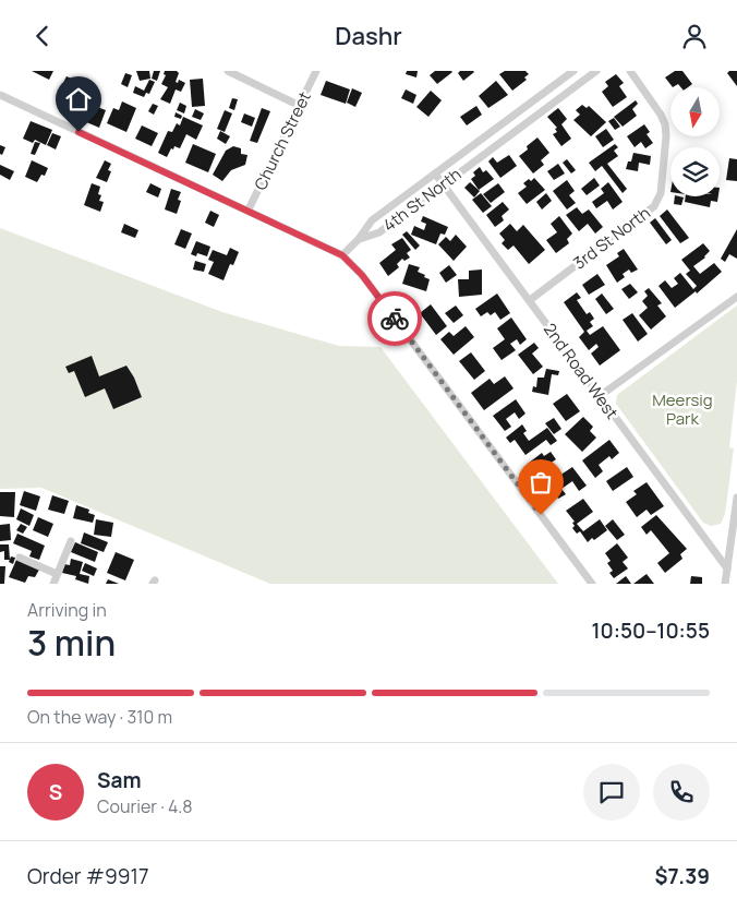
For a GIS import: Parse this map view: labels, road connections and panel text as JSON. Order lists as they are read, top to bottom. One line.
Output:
{"streets":{"street":["Church Street","4th St North","3rd St North","2nd Road West"]},"crossings":[["4th St North","2nd Road West"],["3rd St North","2nd Road West"]],"parks":["Meersig Park"],"north":"bottom","page":{"header":"Dashr","heading":["3 min","Arriving in","10:50–10:55"],"panel":["Sam","Courier · 4.8","Order #9917","$7.39"],"bar":"On the way · 310 m","round":"S"}}
